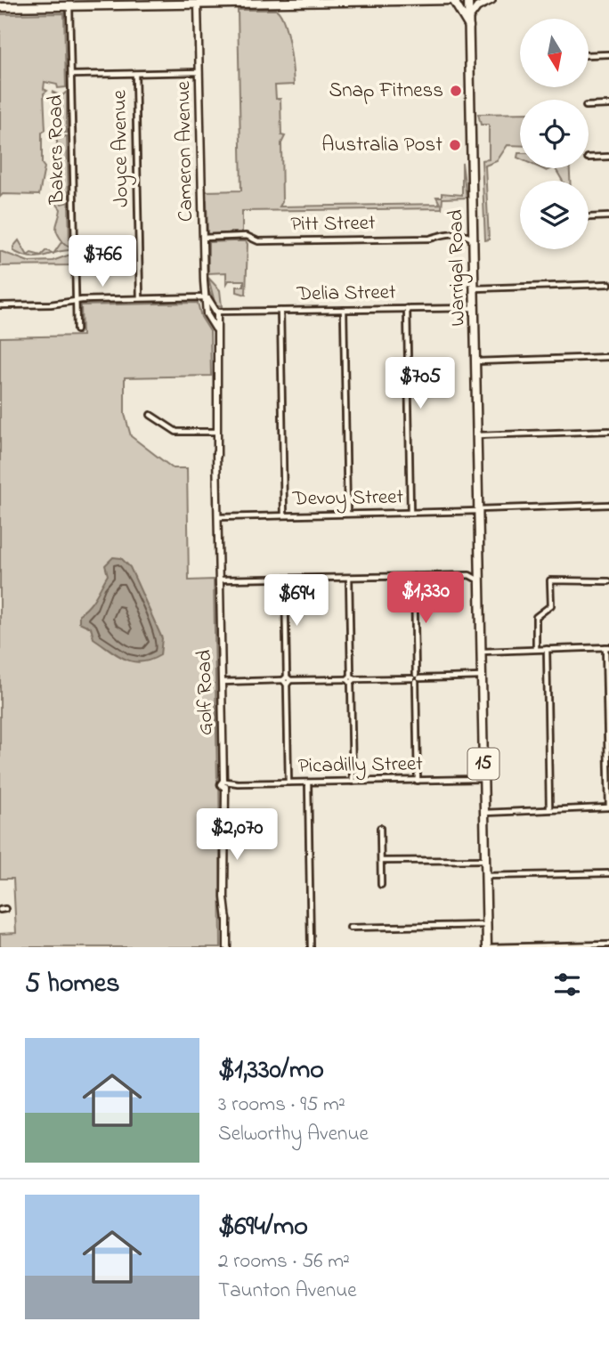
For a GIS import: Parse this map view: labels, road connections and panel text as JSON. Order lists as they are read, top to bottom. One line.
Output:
{"streets":{"main road":["Warrigal Road","15"],"street":["Joyce Avenue","Bakers Road","Cameron Avenue","Pitt Street","Delia Street","Devoy Street","Golf Road","Picadilly Street"]},"crossings":[["Cameron Avenue","Pitt Street"],["Warrigal Road","Delia Street"],["Warrigal Road","Devoy Street"],["Warrigal Road","Picadilly Street"],["Delia Street","Golf Road"],["Devoy Street","Golf Road"],["Golf Road","Picadilly Street"]],"places":["Snap Fitness","Australia Post"],"north":"bottom","page":{"price":["$766","$705","$1,330","$694","$2,070"],"heading":"5 homes","list":[{"name":"$1,330/mo","note":"3 rooms · 95 m² · Selworthy Avenue"},{"name":"$694/mo","note":"2 rooms · 56 m² · Taunton Avenue"}]}}
